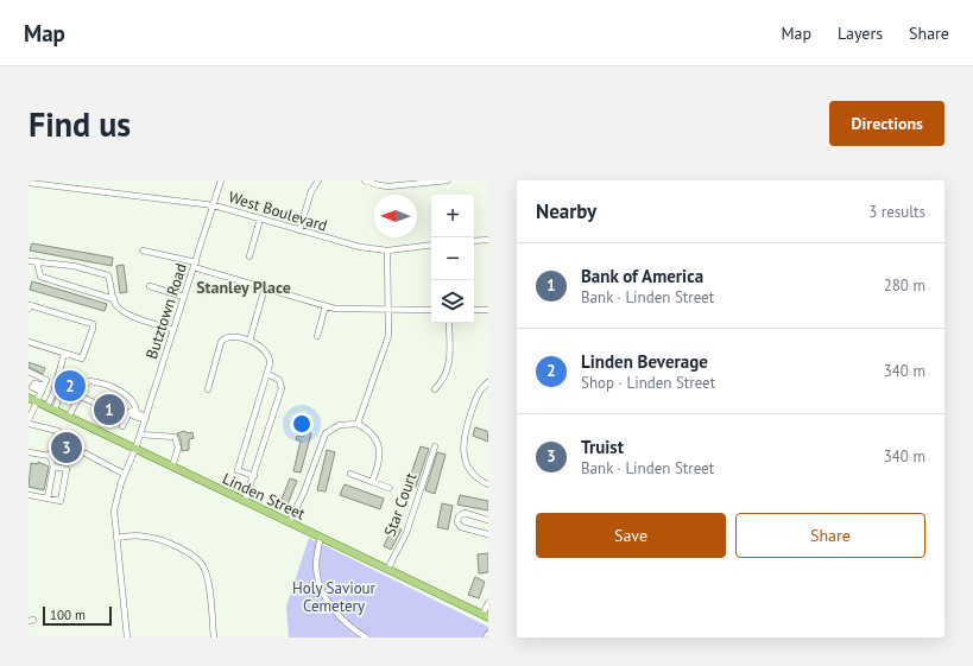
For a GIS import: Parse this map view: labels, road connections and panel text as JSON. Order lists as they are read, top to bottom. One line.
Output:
{"streets":{"main road":["Linden Street"],"street":["West Boulevard","Butztown Road","Star Court"]},"crossings":[["West Boulevard","Butztown Road"],["Butztown Road","Linden Street"],["Linden Street","Star Court"]],"districts":["Stanley Place"],"parks":["Holy Saviour Cemetery"],"scale_bar":"100 m","north":"left","page":{"header":"Map","nav":["Map","Layers","Share"],"buttons":["Directions",["Save","Share"]],"title":"Find us","heading":["Nearby","3 results"],"map_buttons":["+","−"],"list":[{"mark":"1","name":"Bank of America","note":"Bank · Linden Street","value":"280 m"},{"mark":"2","name":"Linden Beverage","note":"Shop · Linden Street","value":"340 m"},{"mark":"3","name":"Truist","note":"Bank · Linden Street","value":"340 m"}],"pins":["2","1","3"],"scale":"100 m"}}
